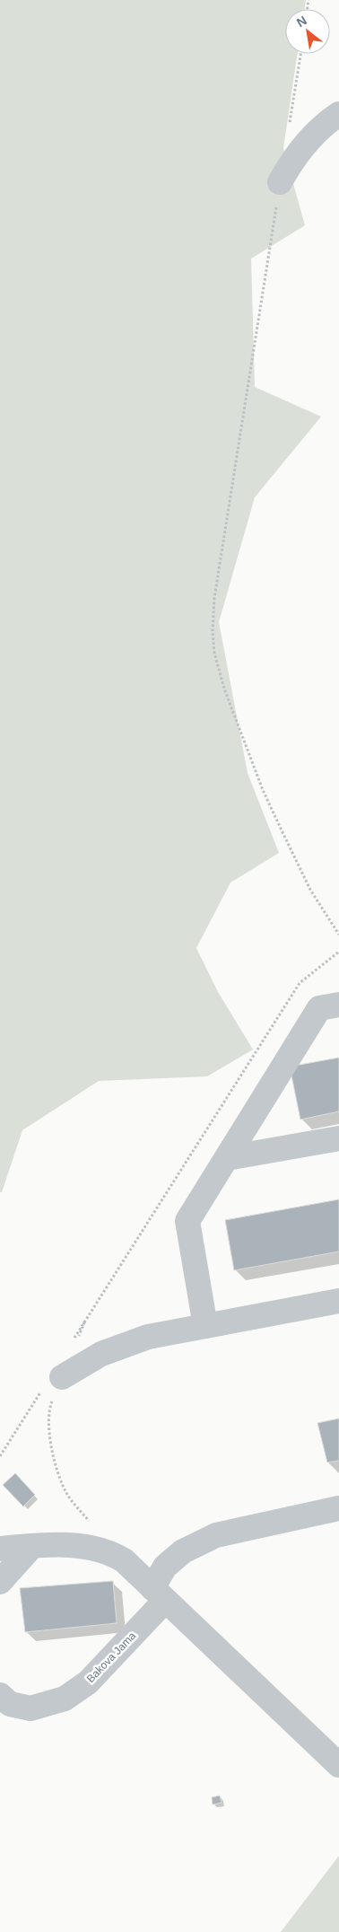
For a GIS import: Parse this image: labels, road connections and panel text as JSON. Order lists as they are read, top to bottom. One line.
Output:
{"streets":{"street":["Bakova Jama"]},"north":"top left"}
